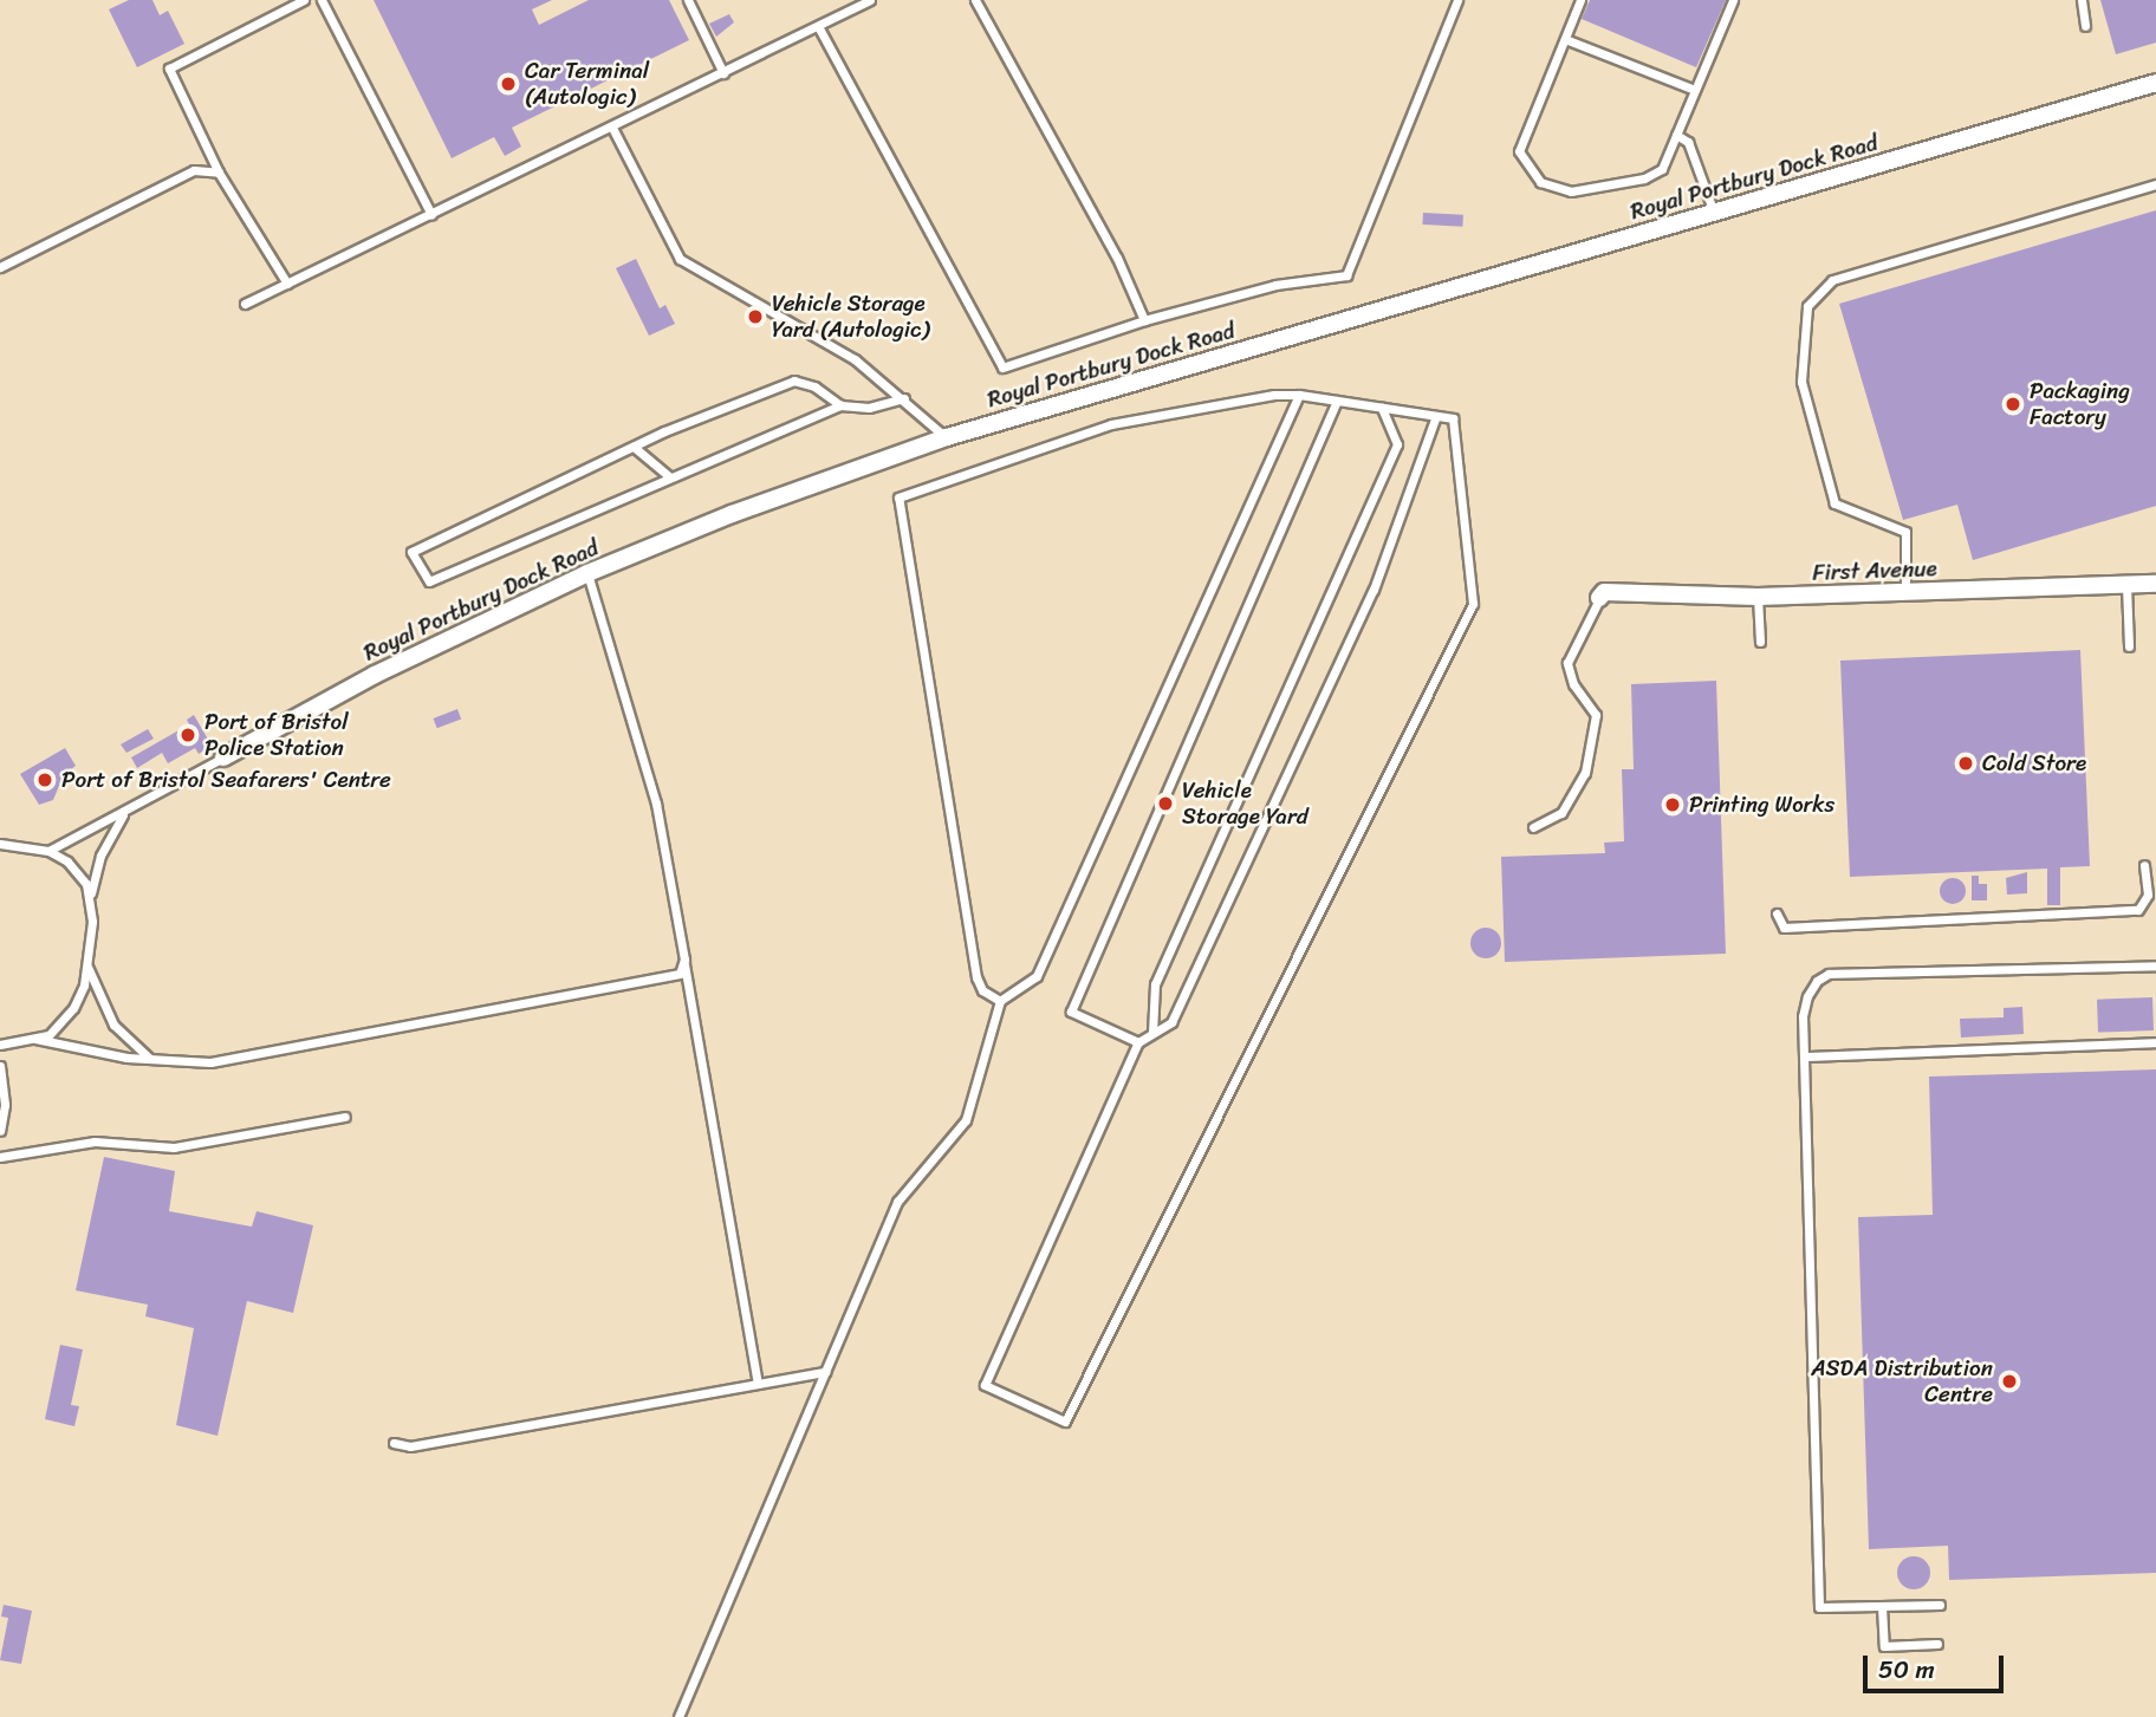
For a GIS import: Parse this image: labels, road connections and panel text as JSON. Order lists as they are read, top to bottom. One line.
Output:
{"streets":{"street":["Royal Portbury Dock Road","First Avenue"]},"places":["Car Terminal (Autologic)","Vehicle Storage Yard (Autologic)","Packaging Factory","Port of Bristol Police Station","Cold Store","Port of Bristol Seafarers' Centre","Vehicle Storage Yard","Printing Works","ASDA Distribution Centre"],"scale_bar":"50 m"}
